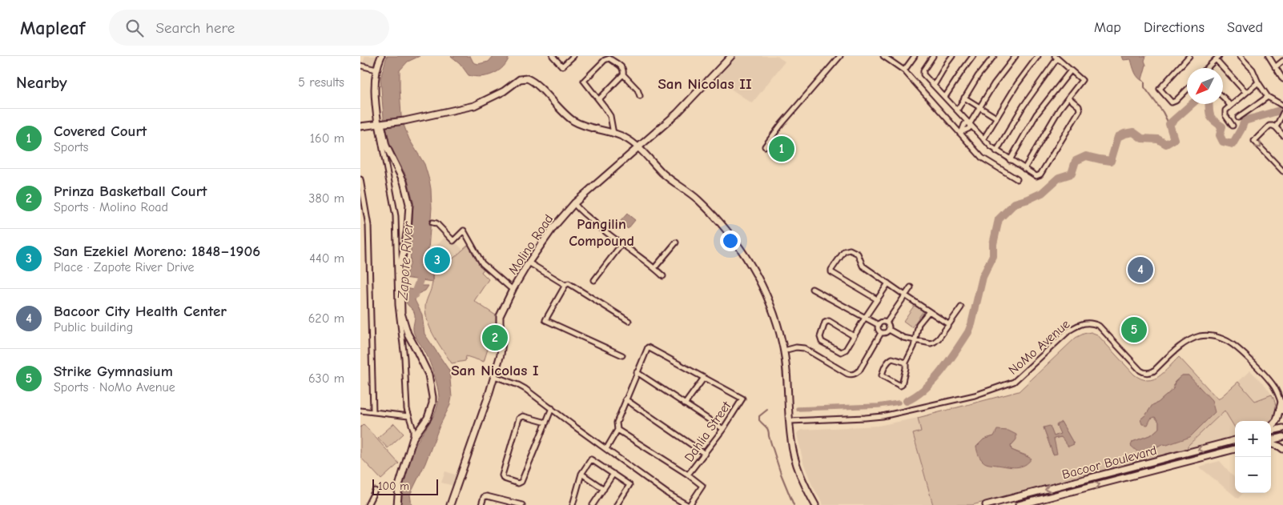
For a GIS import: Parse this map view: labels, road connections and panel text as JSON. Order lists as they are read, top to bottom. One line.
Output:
{"streets":{"main road":["Molino Road","Bacoor Boulevard"],"street":["NoMo Avenue","Dahlia Street"]},"districts":["San Nicolas II","Pangilin Compound","San Nicolas I"],"water":["Zapote River"],"scale_bar":"100 m","north":"bottom left","page":{"header":"Mapleaf","search":"Search here","nav":["Map","Directions","Saved"],"heading":["Nearby","5 results"],"list":[{"mark":"1","name":"Covered Court","note":"Sports","value":"160 m"},{"mark":"2","name":"Prinza Basketball Court","note":"Sports · Molino Road","value":"380 m"},{"mark":"3","name":"San Ezekiel Moreno: 1848–1906","note":"Place · Zapote River Drive","value":"440 m"},{"mark":"4","name":"Bacoor City Health Center","note":"Public building","value":"620 m"},{"mark":"5","name":"Strike Gymnasium","note":"Sports · NoMo Avenue","value":"630 m"}],"pins":["1","3","4","5","2"],"map_buttons":["+","−"],"scale":"100 m"}}
